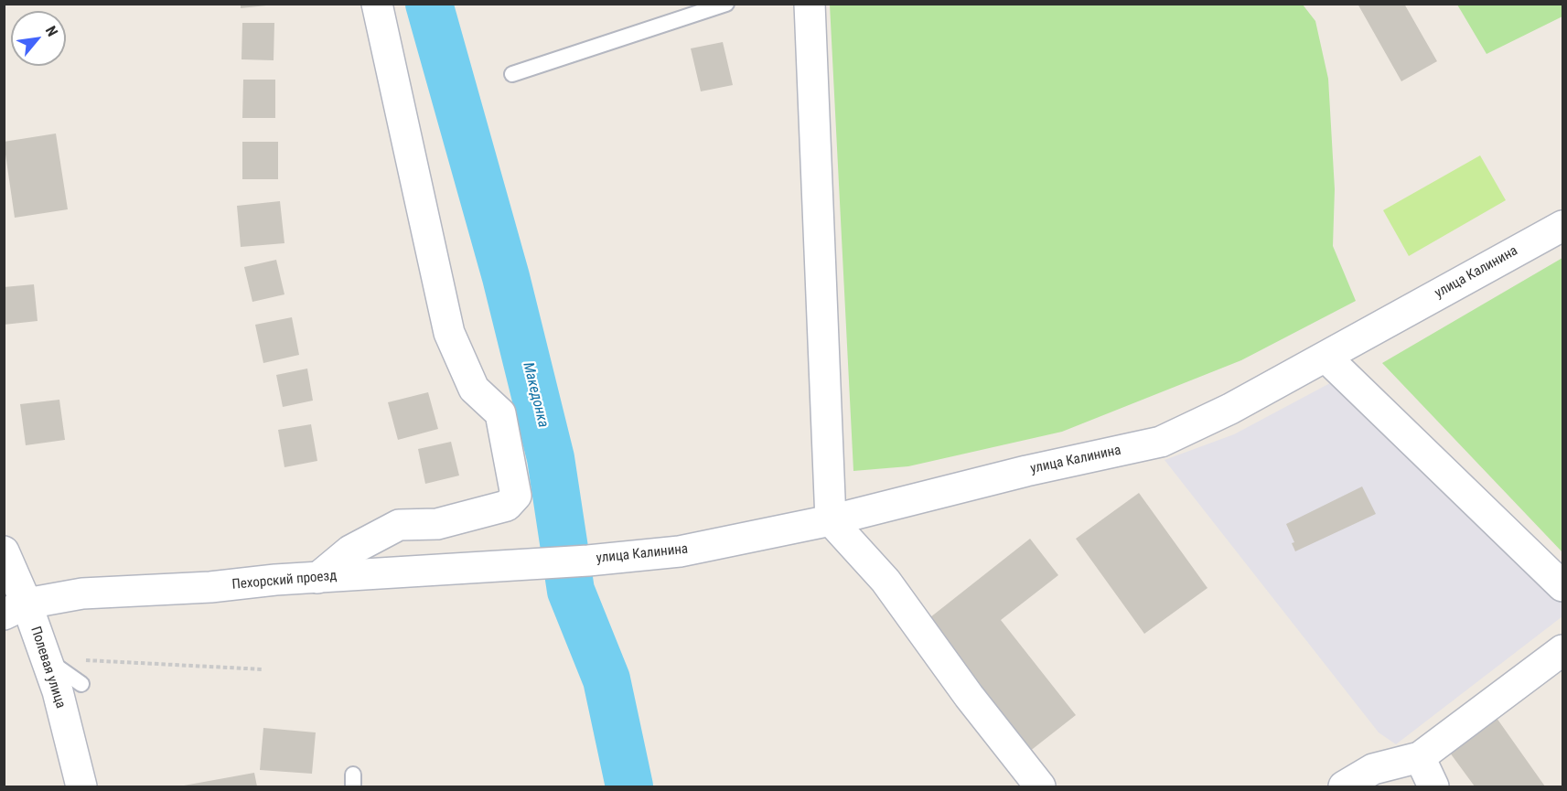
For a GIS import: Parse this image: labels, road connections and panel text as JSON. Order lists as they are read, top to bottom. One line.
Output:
{"streets":{"street":["улица Калинина","Пехорский проезд","Полевая улица"]},"crossings":[["улица Калинина","Пехорский проезд"],["Пехорский проезд","Полевая улица"]],"water":["Македонка"],"north":"top right"}
